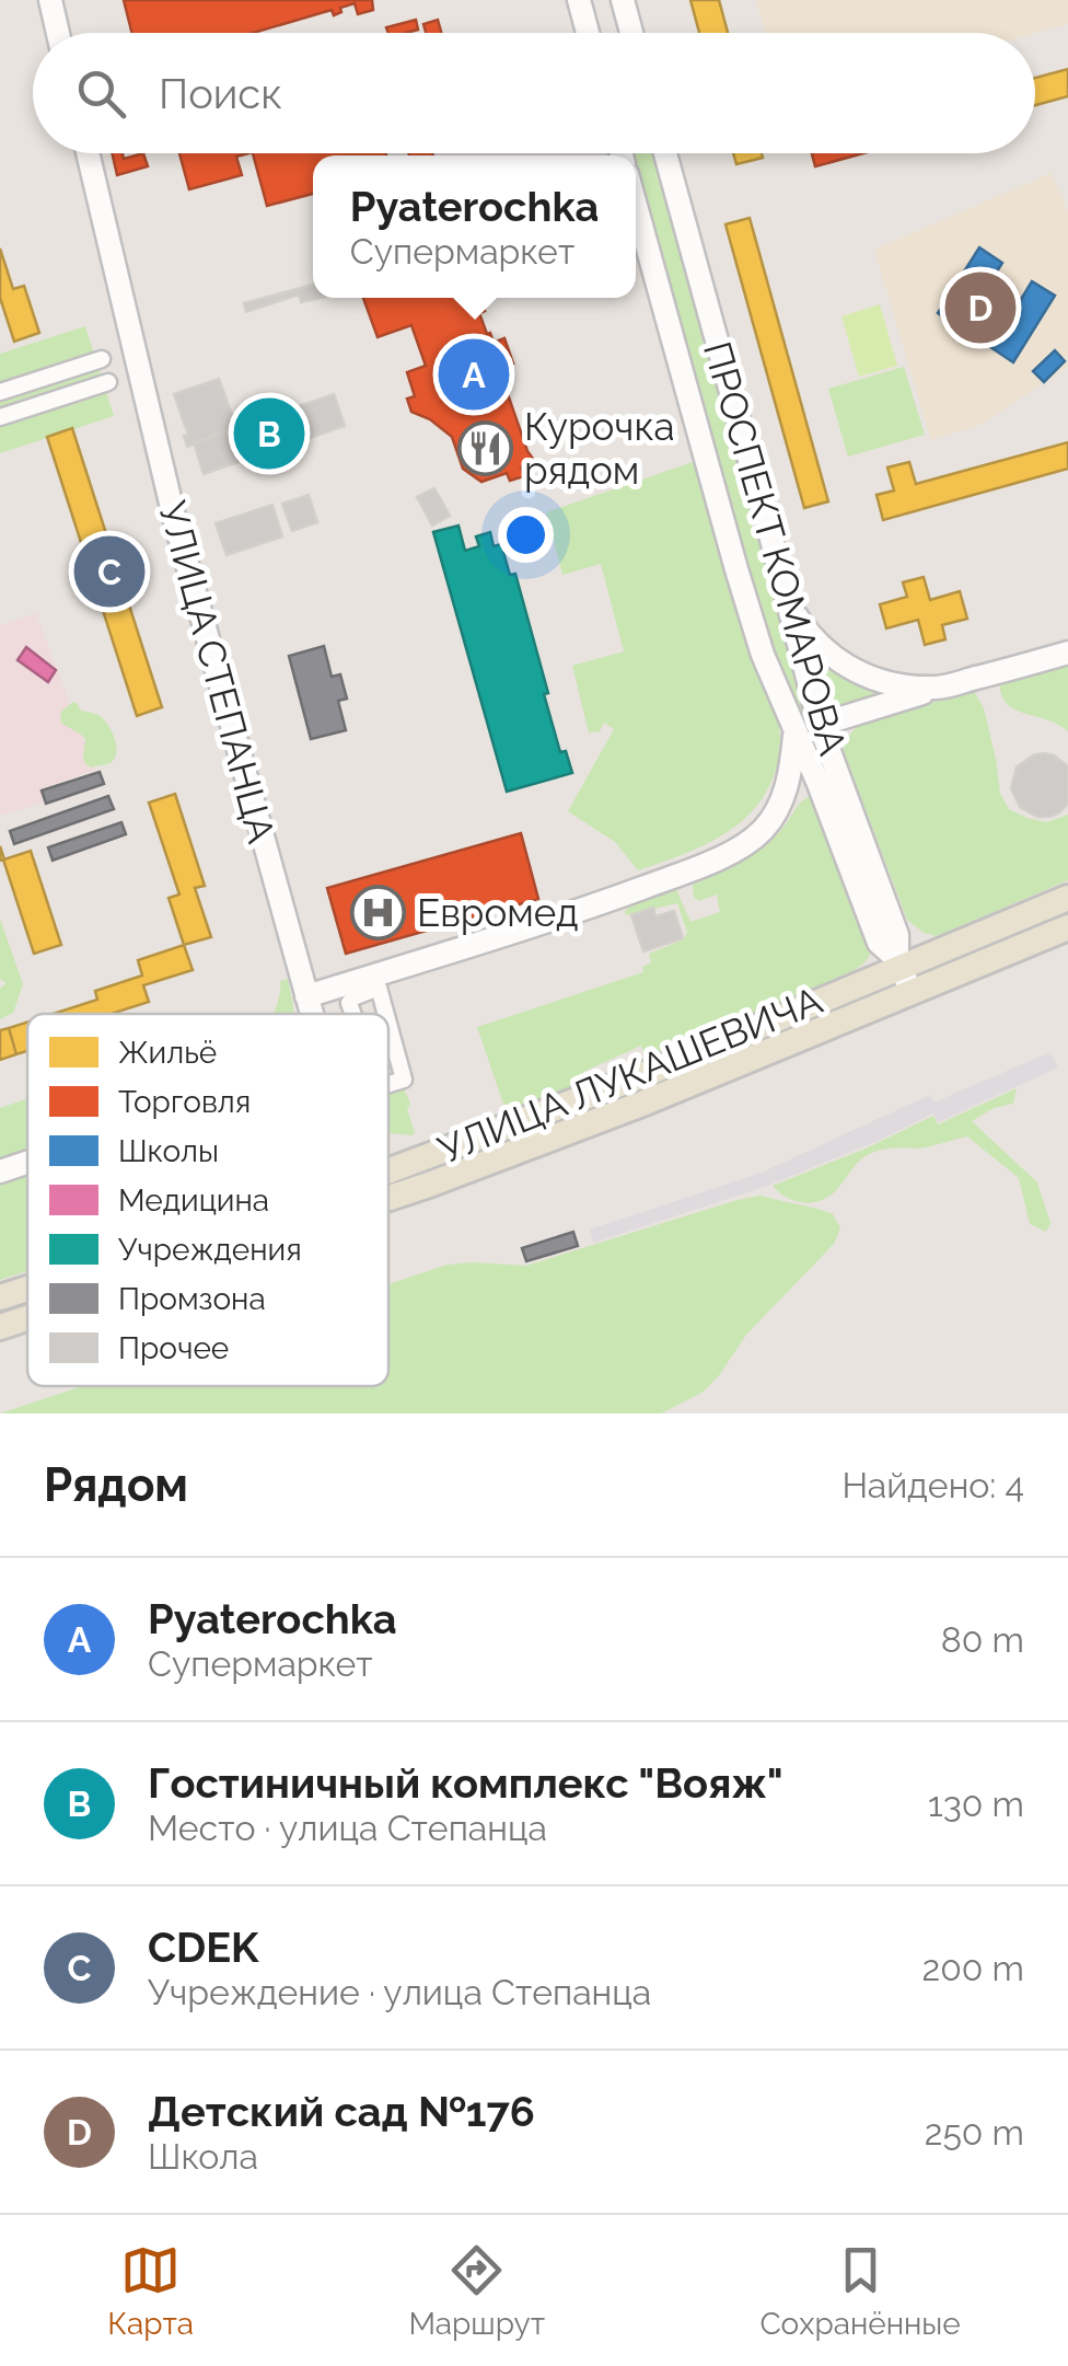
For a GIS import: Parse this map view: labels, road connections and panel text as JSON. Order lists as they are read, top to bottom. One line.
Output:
{"streets":{"main road":["ПРОСПЕКТ КОМАРОВА","УЛИЦА СТЕПАНЦА","УЛИЦА ЛУКАШЕВИЧА"]},"crossings":[["ПРОСПЕКТ КОМАРОВА","УЛИЦА ЛУКАШЕВИЧА"]],"places":{"restaurant":["Курочка рядом"],"hospital":["Евромед"]},"legend":["Жильё","Торговля","Школы","Медицина","Учреждения","Промзона","Прочее"],"page":{"search":"Поиск","popup":["Pyaterochka","Супермаркет"],"pins":["D","A","B","C"],"heading":["Рядом","Найдено: 4"],"list":[{"mark":"A","name":"Pyaterochka","note":"Супермаркет","value":"80 m"},{"mark":"B","name":"Гостиничный комплекс \"Вояж\"","note":"Место · улица Степанца","value":"130 m"},{"mark":"C","name":"CDEK","note":"Учреждение · улица Степанца","value":"200 m"},{"mark":"D","name":"Детский сад №176","note":"Школа","value":"250 m"}],"nav":["Карта","Маршрут","Сохранённые"]}}
